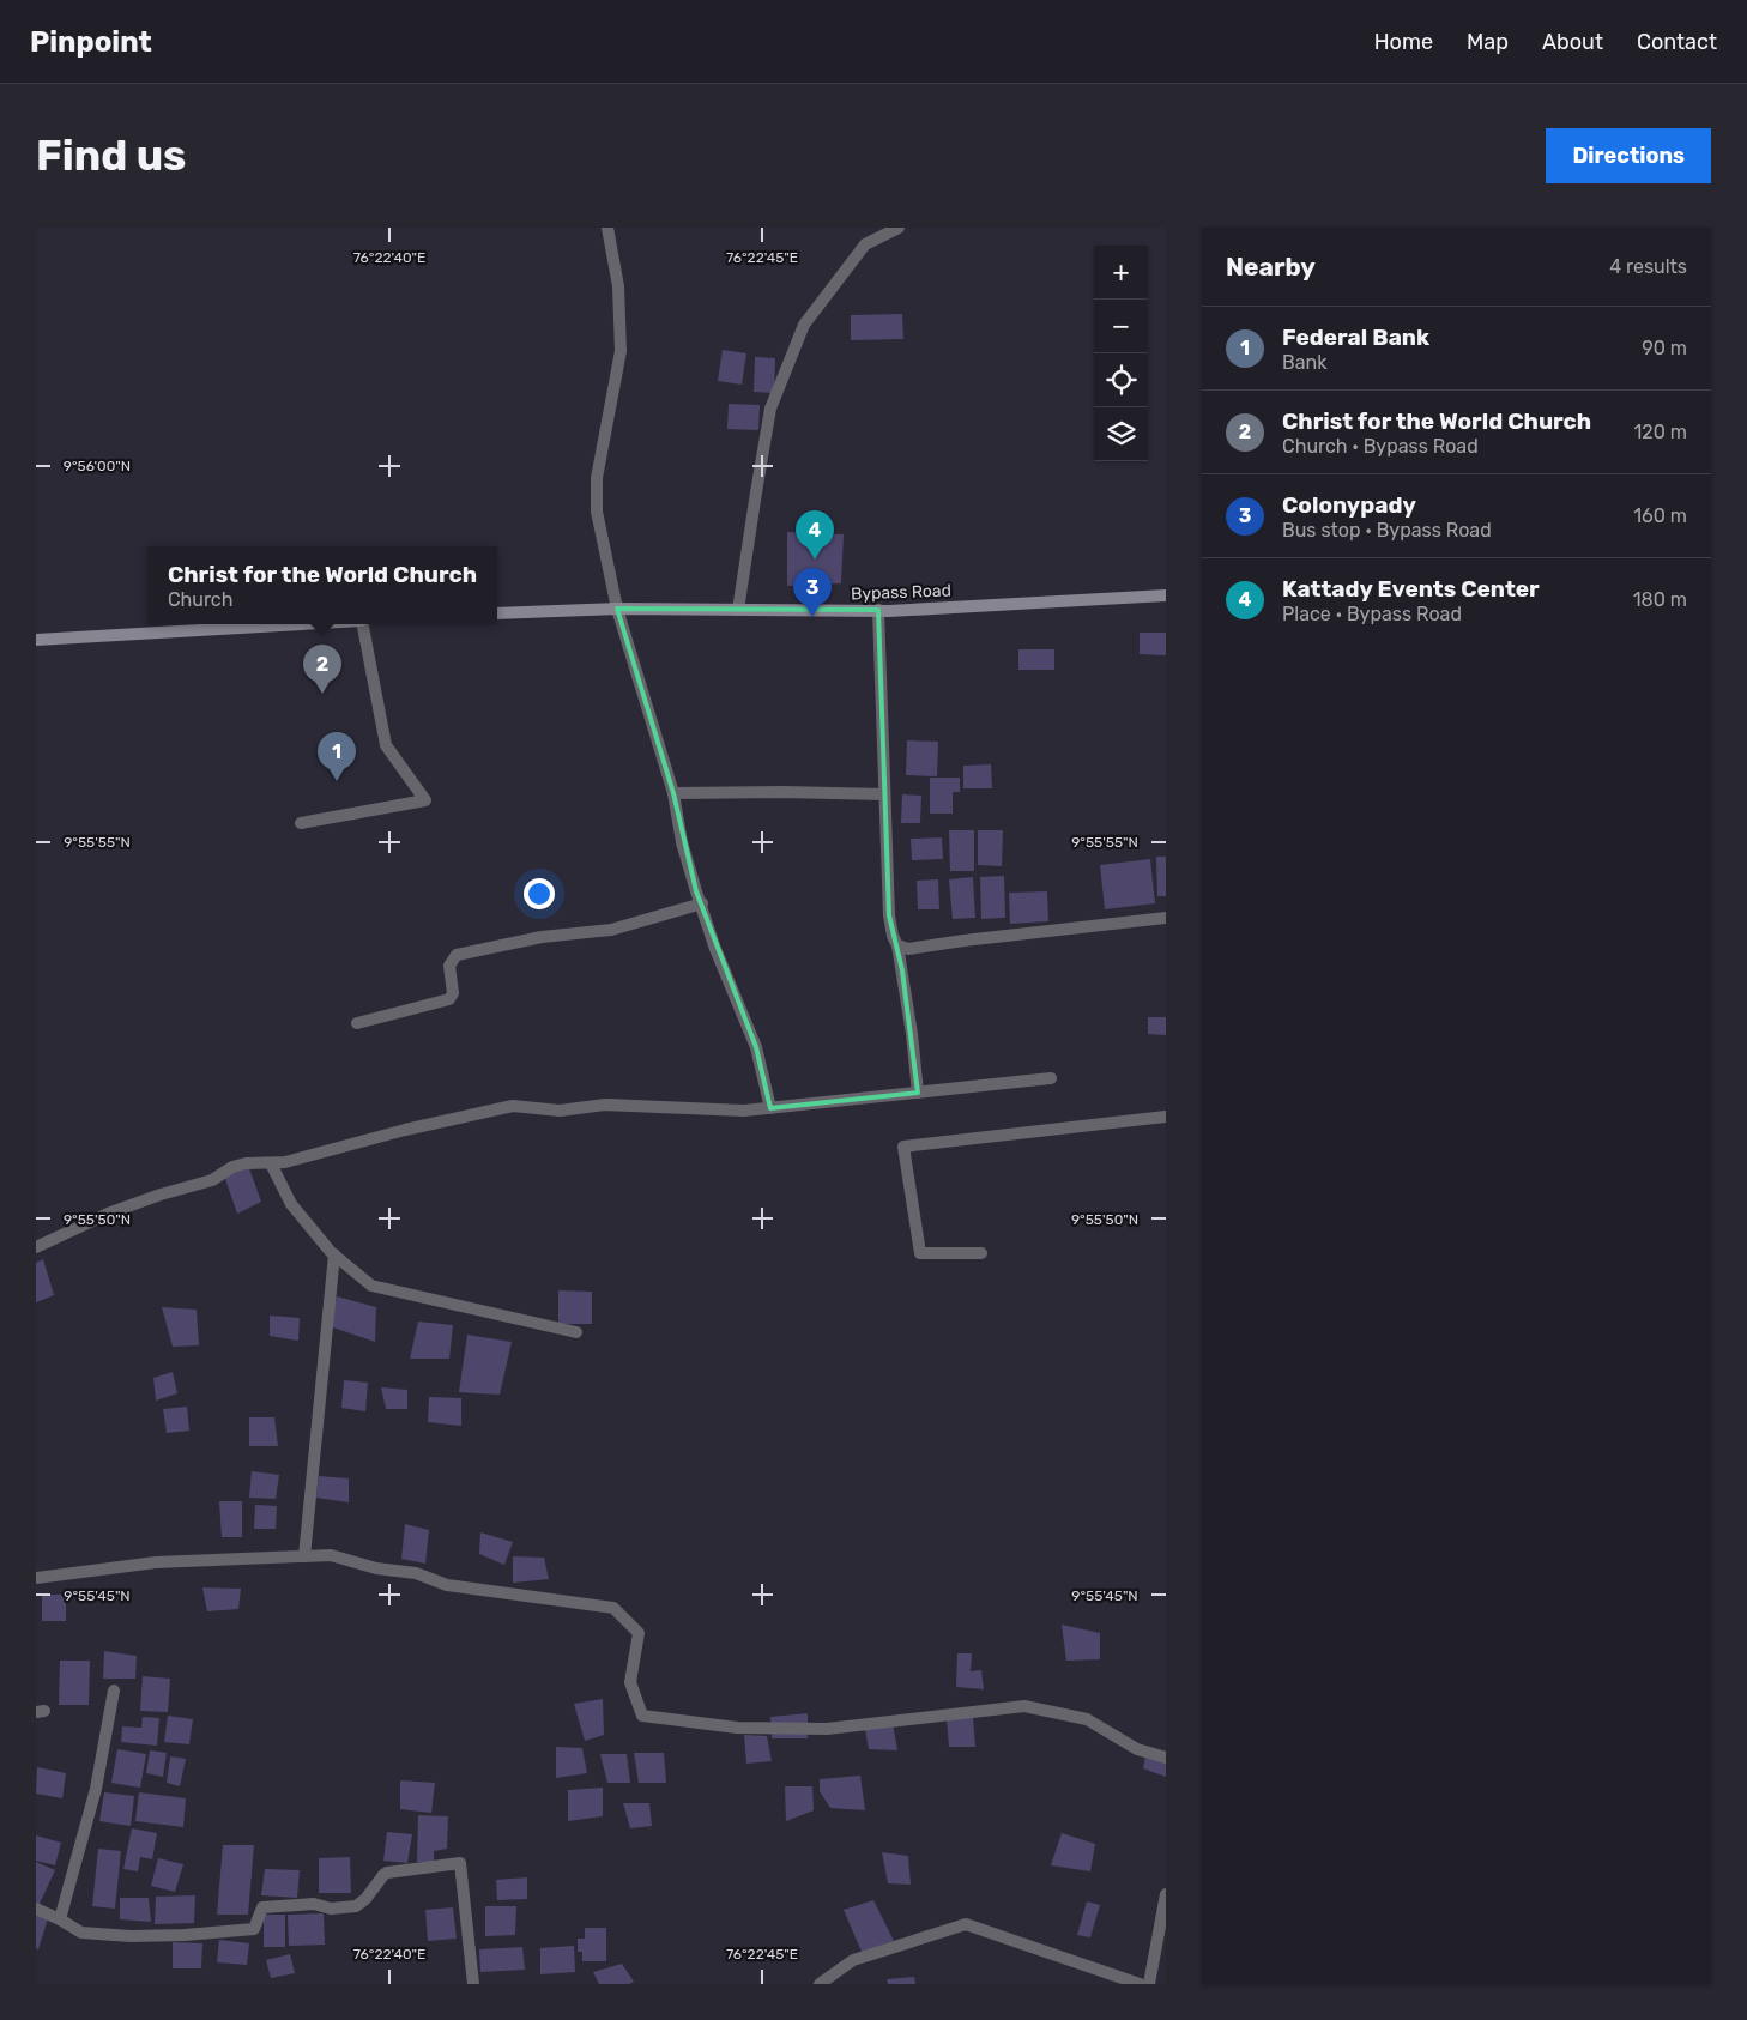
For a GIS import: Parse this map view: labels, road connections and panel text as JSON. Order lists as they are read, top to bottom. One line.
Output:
{"streets":{"main road":["Bypass Road"]},"page":{"header":"Pinpoint","nav":["Home","Map","About","Contact"],"buttons":"Directions","title":"Find us","heading":["Nearby","4 results"],"map_buttons":["+","−"],"list":[{"mark":"1","name":"Federal Bank","note":"Bank","value":"90 m"},{"mark":"2","name":"Christ for the World Church","note":"Church · Bypass Road","value":"120 m"},{"mark":"3","name":"Colonypady","note":"Bus stop · Bypass Road","value":"160 m"},{"mark":"4","name":"Kattady Events Center","note":"Place · Bypass Road","value":"180 m"}],"pins":["4","3","2","1"],"popup":["Christ for the World Church","Church"]},"coordinates":["76°22'40\"E","76°22'45\"E","9°56'00\"N","9°55'55\"N","9°55'50\"N","9°55'45\"N"]}
